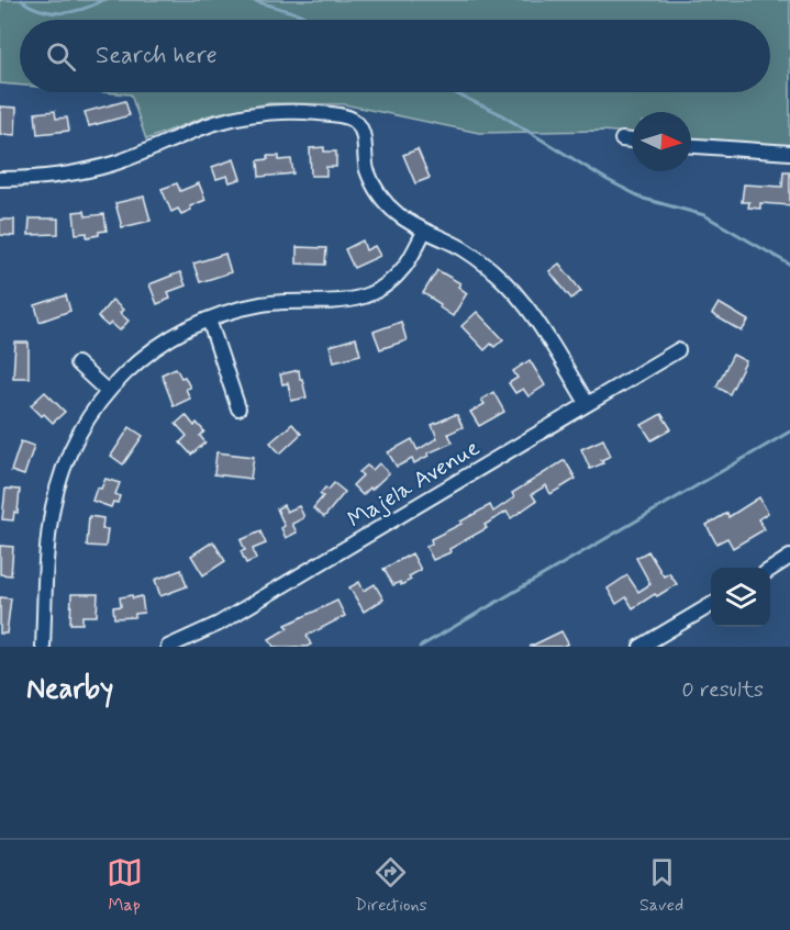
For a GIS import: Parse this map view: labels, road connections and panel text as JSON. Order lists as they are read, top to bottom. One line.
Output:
{"streets":{"street":["Majela Avenue"]},"north":"right","page":{"search":"Search here","heading":["Nearby","0 results"],"nav":["Map","Directions","Saved"]}}
